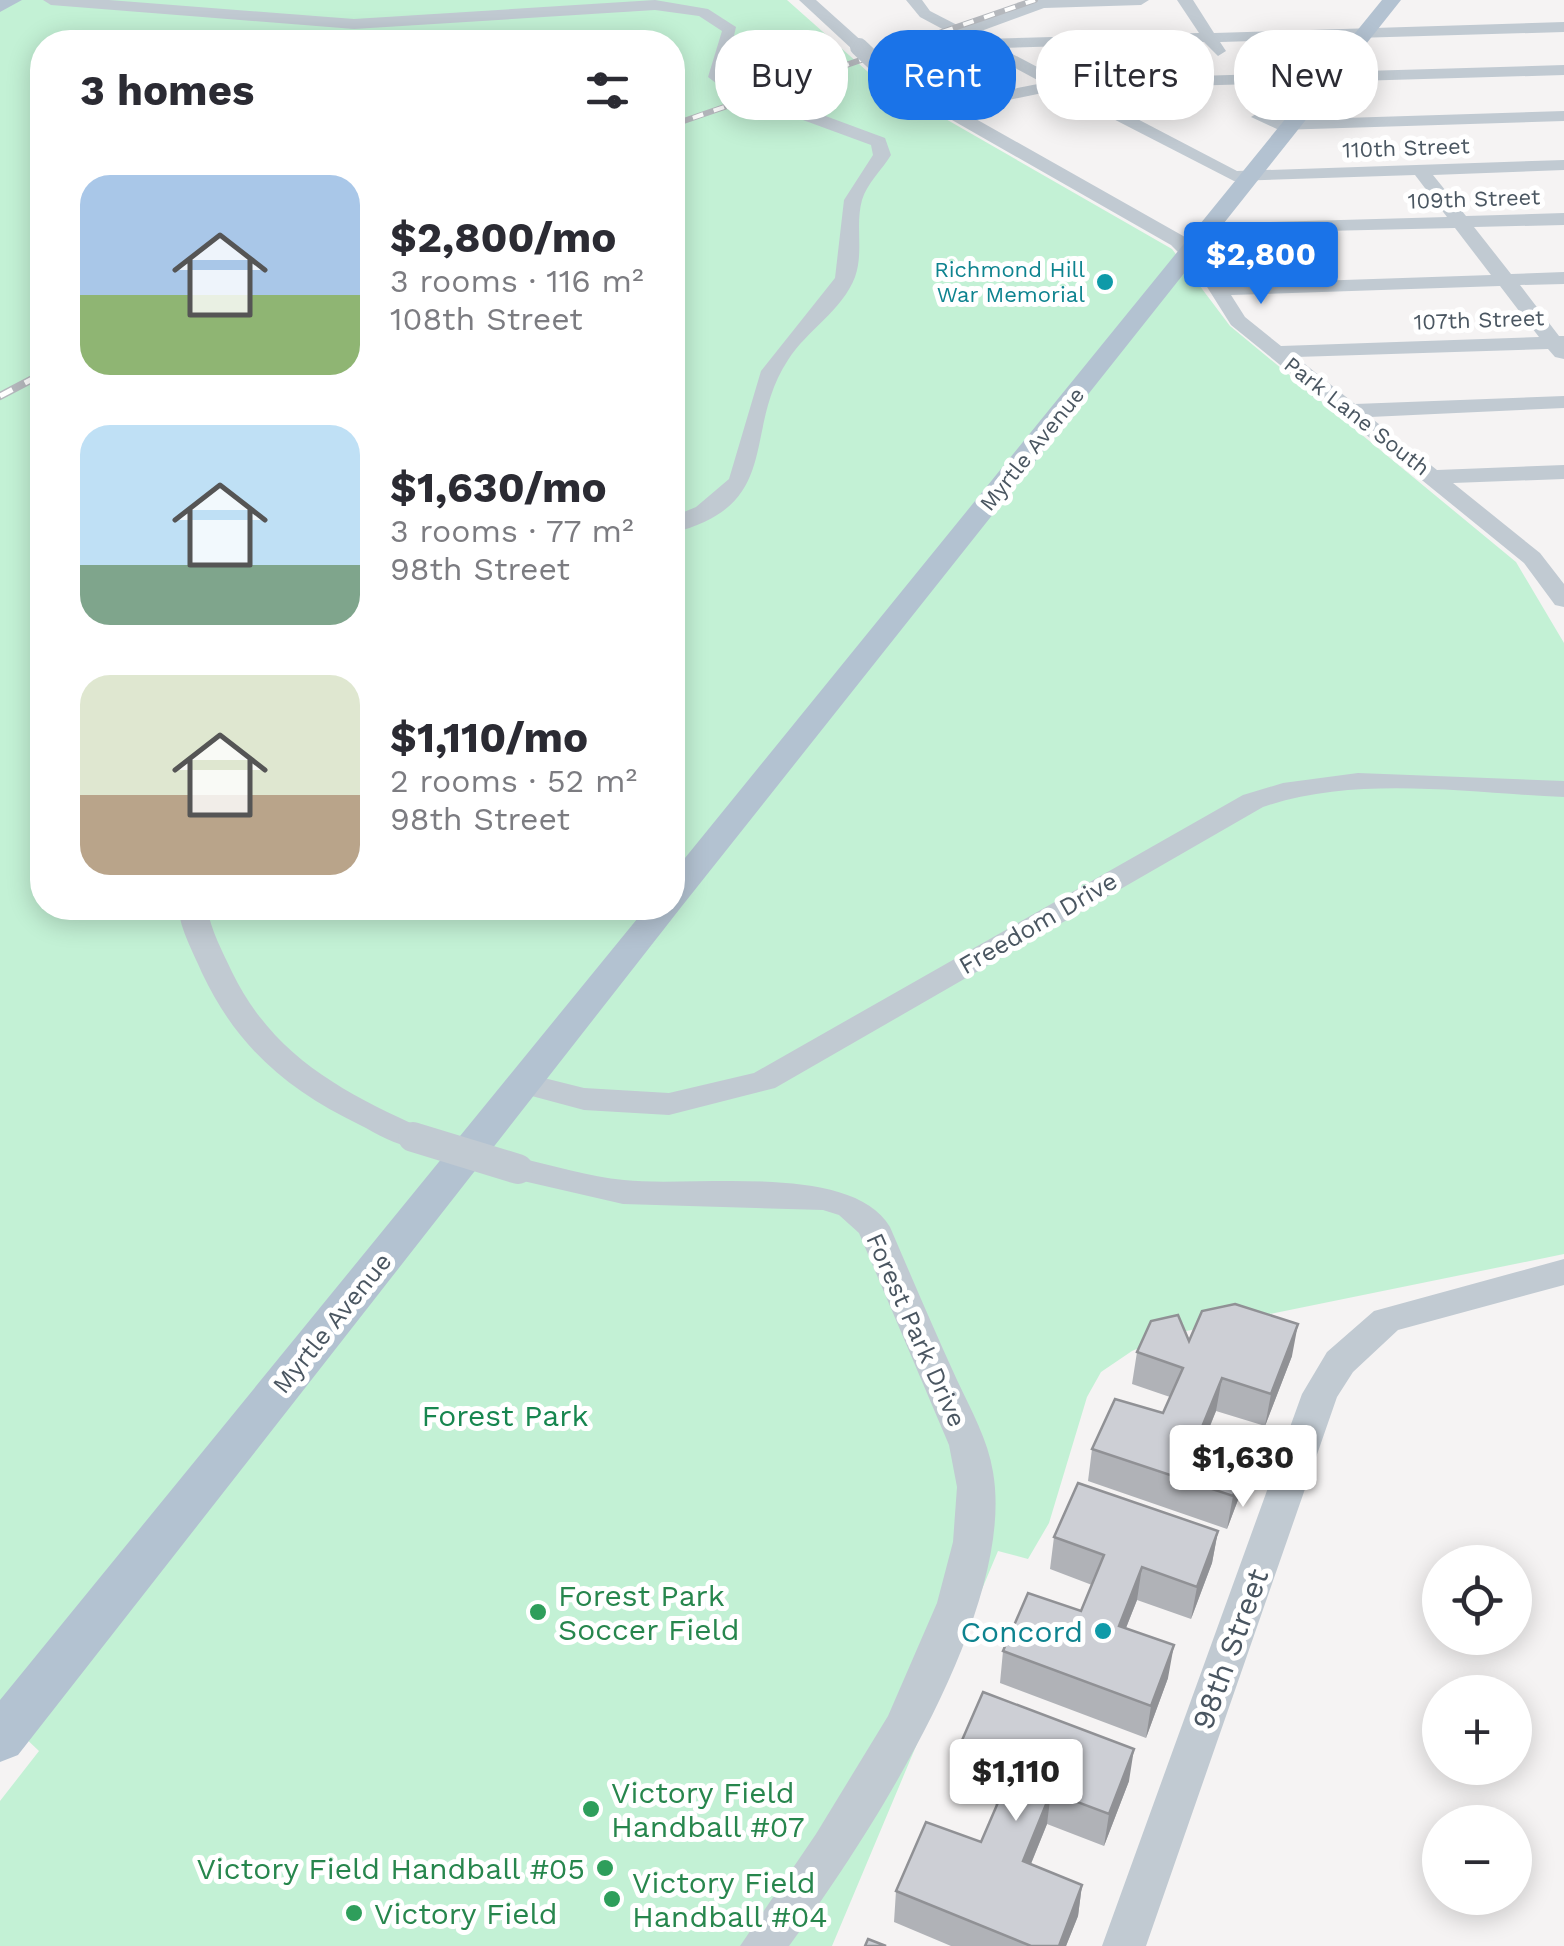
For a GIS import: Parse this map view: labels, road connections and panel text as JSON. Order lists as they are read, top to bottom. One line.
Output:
{"streets":{"main road":["Myrtle Avenue"],"street":["110th Street","109th Street","107th Street","Park Lane South","Freedom Drive","Forest Park Drive","98th Street"]},"crossings":[["110th Street","Myrtle Avenue"],["109th Street","Myrtle Avenue"],["107th Street","Park Lane South"],["Park Lane South","Myrtle Avenue"],["Myrtle Avenue","Freedom Drive"]],"parks":["Forest Park"],"places":["Richmond Hill War Memorial","Forest Park Soccer Field","Concord","Victory Field Handball #07","Victory Field Handball #05","Victory Field Handball #04","Victory Field"],"page":{"chip":["Buy","Rent","Filters","New"],"heading":"3 homes","list":[{"name":"$2,800/mo","note":"3 rooms · 116 m² · 108th Street"},{"name":"$1,630/mo","note":"3 rooms · 77 m² · 98th Street"},{"name":"$1,110/mo","note":"2 rooms · 52 m² · 98th Street"}],"price":["$2,800","$1,630","$1,110"],"map_buttons":["+","−"]}}
